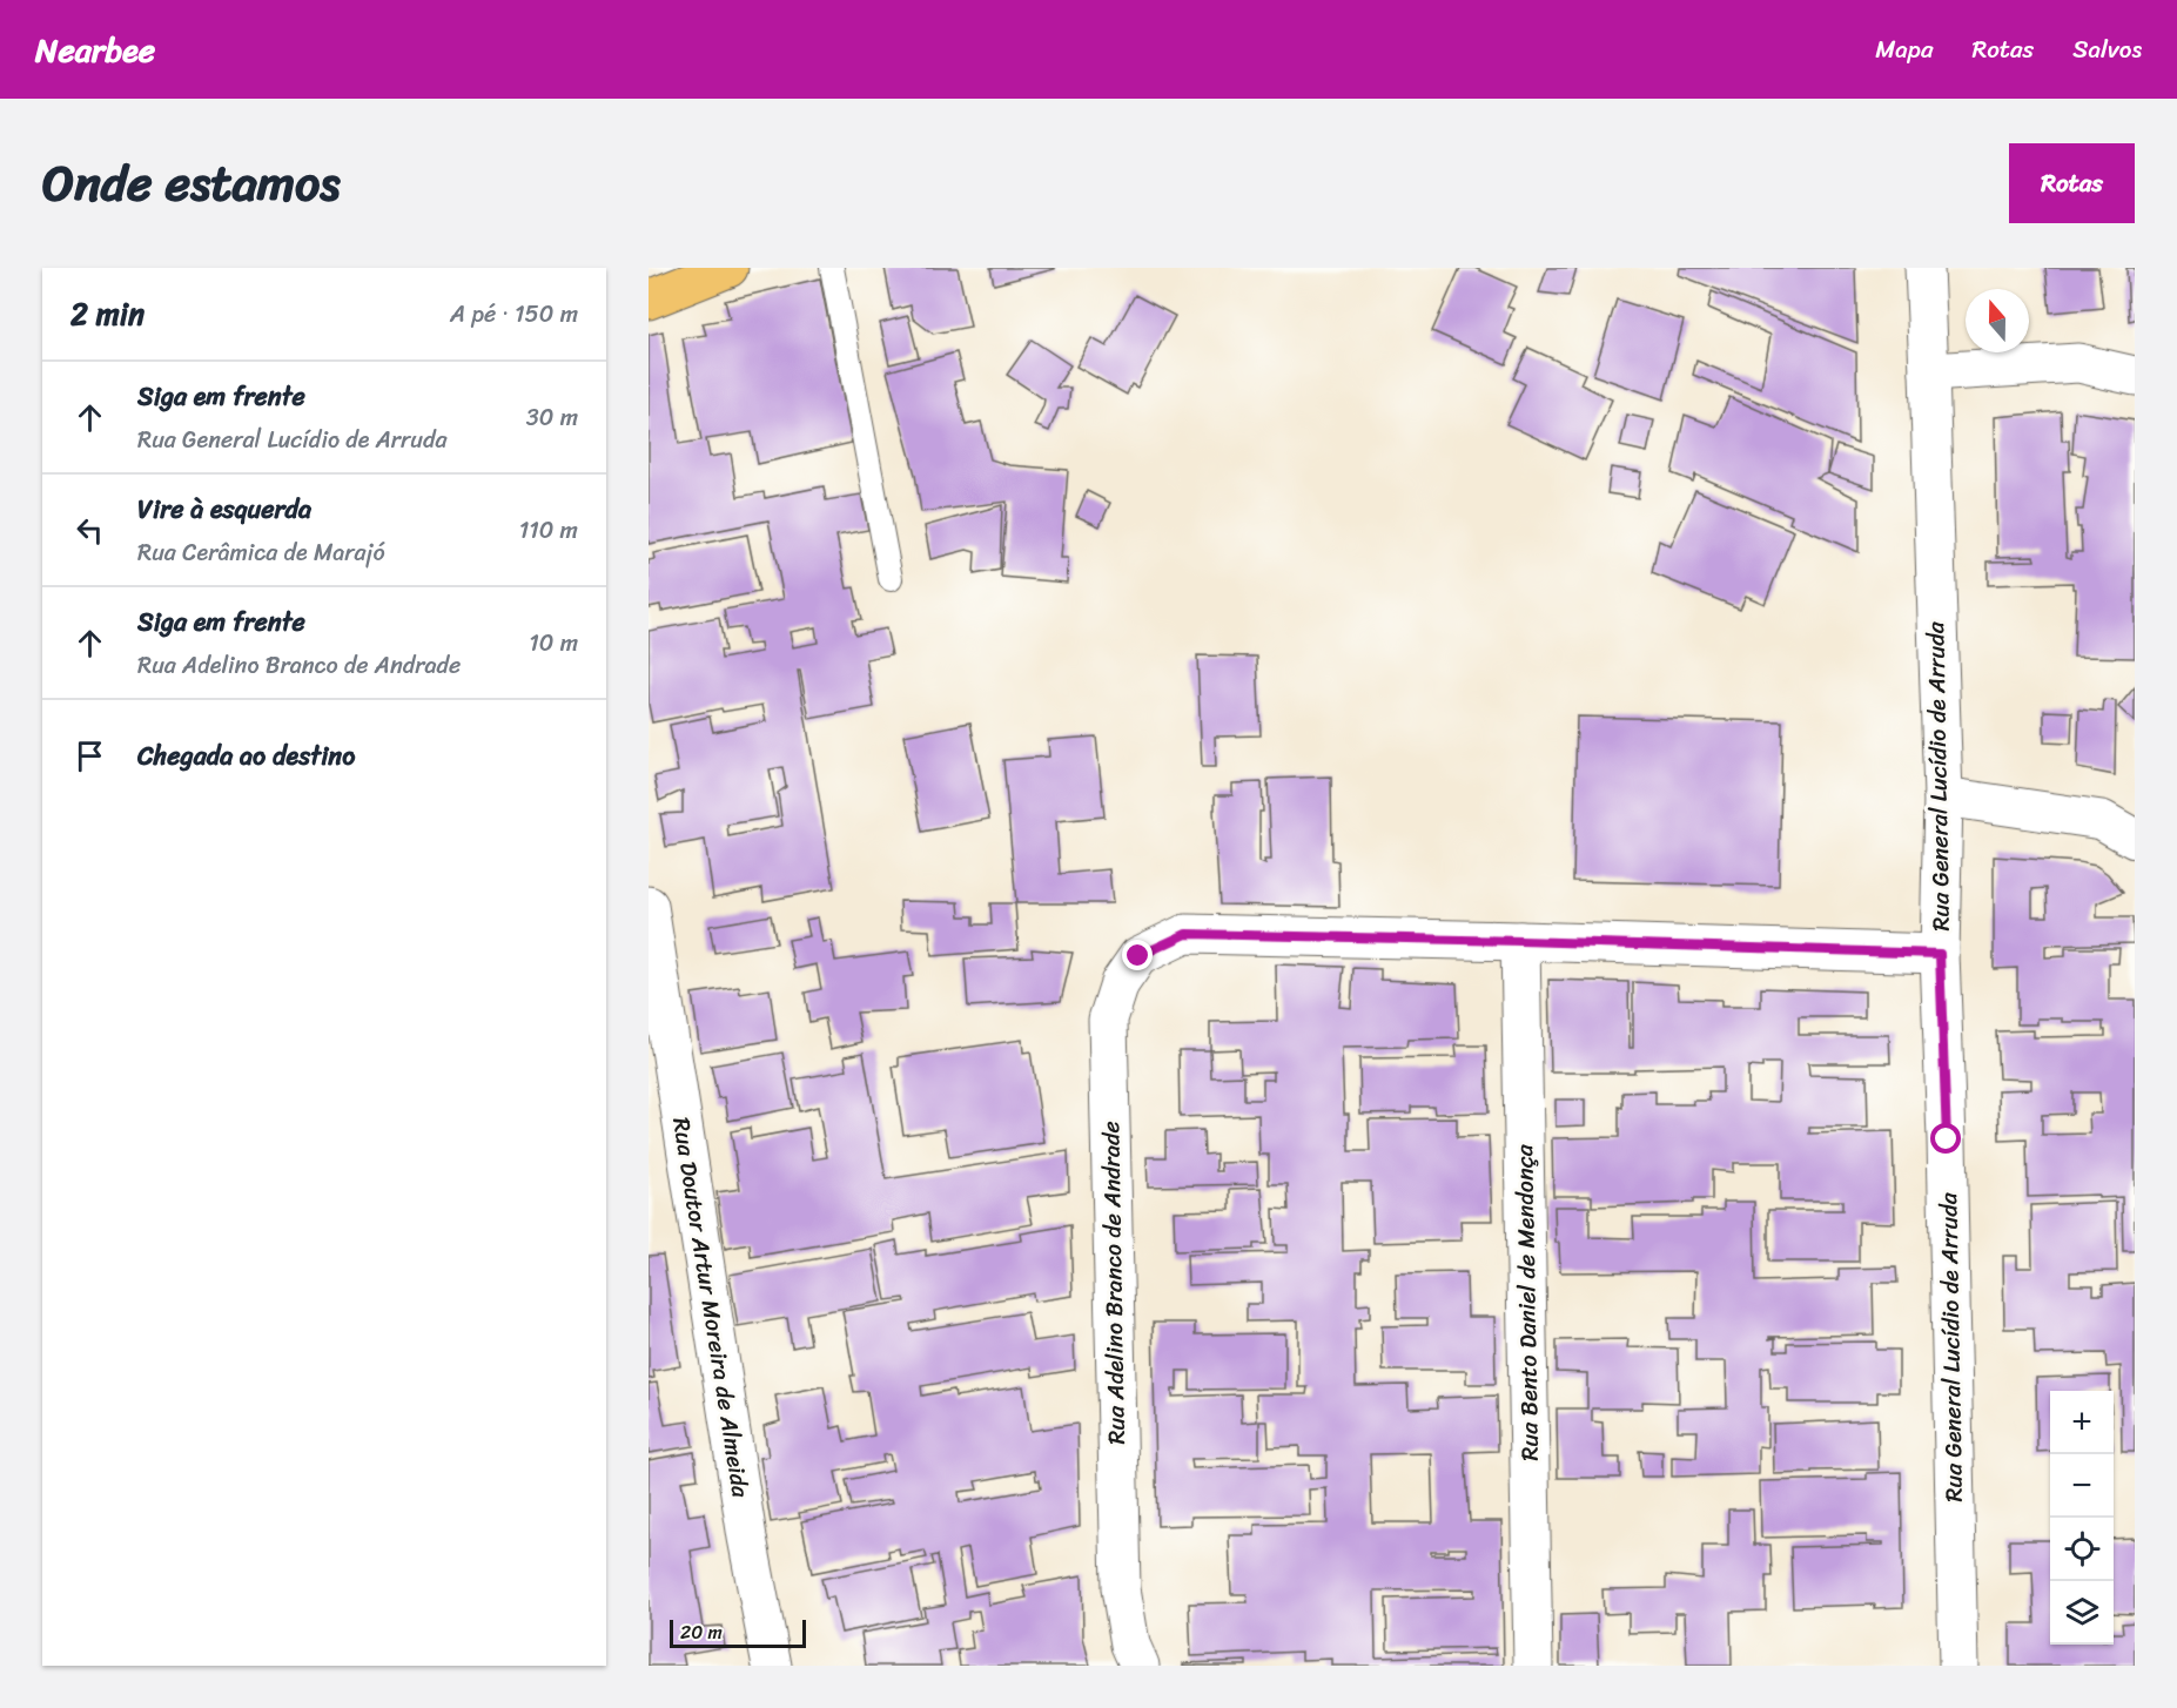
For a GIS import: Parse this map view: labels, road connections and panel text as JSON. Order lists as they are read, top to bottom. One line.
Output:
{"streets":{"street":["Rua General Lucídio de Arruda","Rua Adelino Branco de Andrade","Rua Bento Daniel de Mendonça","Rua Doutor Artur Moreira de Almeida"]},"crossings":[["Rua Adelino Branco de Andrade","Rua Bento Daniel de Mendonça"]],"scale_bar":"20 m","north":"top","page":{"header":"Nearbee","nav":["Mapa","Rotas","Salvos"],"title":"Onde estamos","buttons":"Rotas","heading":["2 min","A pé · 150 m"],"list":[["Siga em frente","Rua General Lucídio de Arruda","30 m"],["Vire à esquerda","Rua Cerâmica de Marajó","110 m"],["Siga em frente","Rua Adelino Branco de Andrade","10 m"],"Chegada ao destino"],"map_buttons":["+","−"],"scale":"20 m"}}
